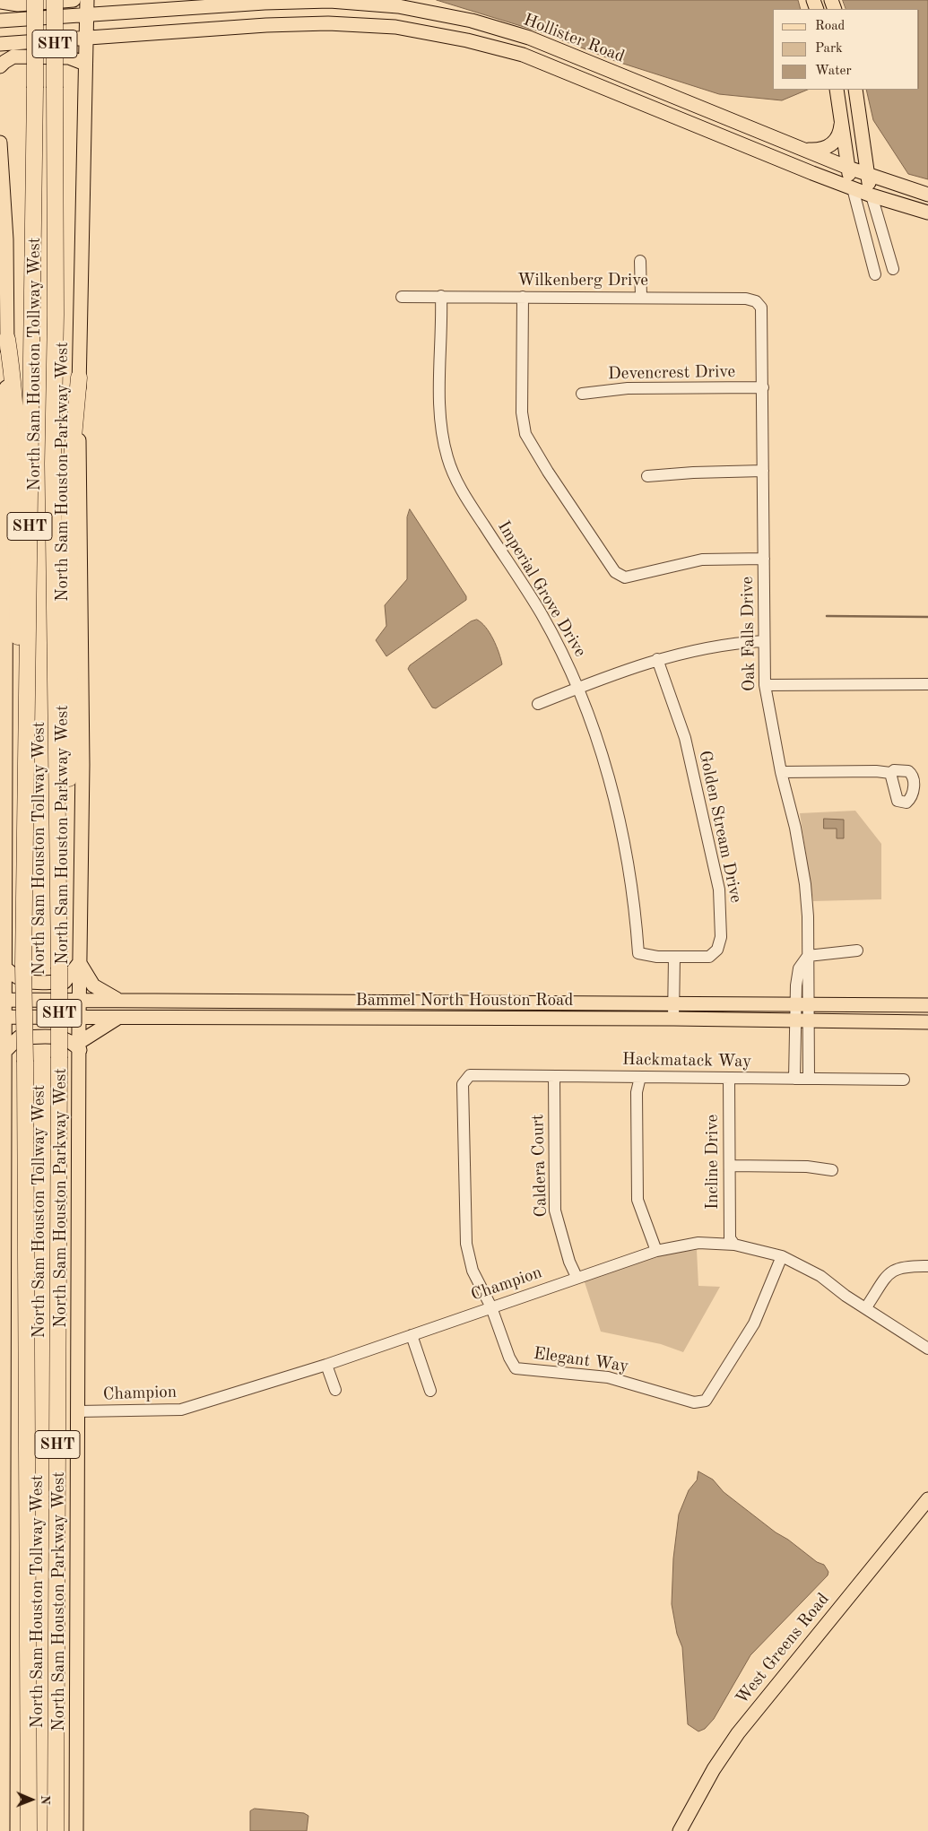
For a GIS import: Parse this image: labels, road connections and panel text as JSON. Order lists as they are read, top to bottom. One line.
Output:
{"streets":{"highway":["SHT","North Sam Houston Tollway West"],"main road":["Hollister Road","North Sam Houston Parkway West","Bammel North Houston Road","West Greens Road"],"street":["Wilkenberg Drive","Devencrest Drive","Imperial Grove Drive","Oak Falls Drive","Golden Stream Drive","Hackmatack Way","Incline Drive","Caldera Court","Champion","Elegant Way"]},"crossings":[["Hollister Road","North Sam Houston Parkway West"],["Wilkenberg Drive","Imperial Grove Drive"],["Wilkenberg Drive","Oak Falls Drive"],["Devencrest Drive","Oak Falls Drive"],["North Sam Houston Parkway West","Bammel North Houston Road"],["North Sam Houston Parkway West","Champion"],["Imperial Grove Drive","Golden Stream Drive"],["Oak Falls Drive","Bammel North Houston Road"],["Oak Falls Drive","Hackmatack Way"],["Hackmatack Way","Incline Drive"],["Hackmatack Way","Caldera Court"],["Hackmatack Way","Champion"],["Hackmatack Way","Elegant Way"],["Incline Drive","Champion"],["Caldera Court","Champion"],["Champion","Elegant Way"]],"legend":["Road","Park","Water"],"north":"right"}
